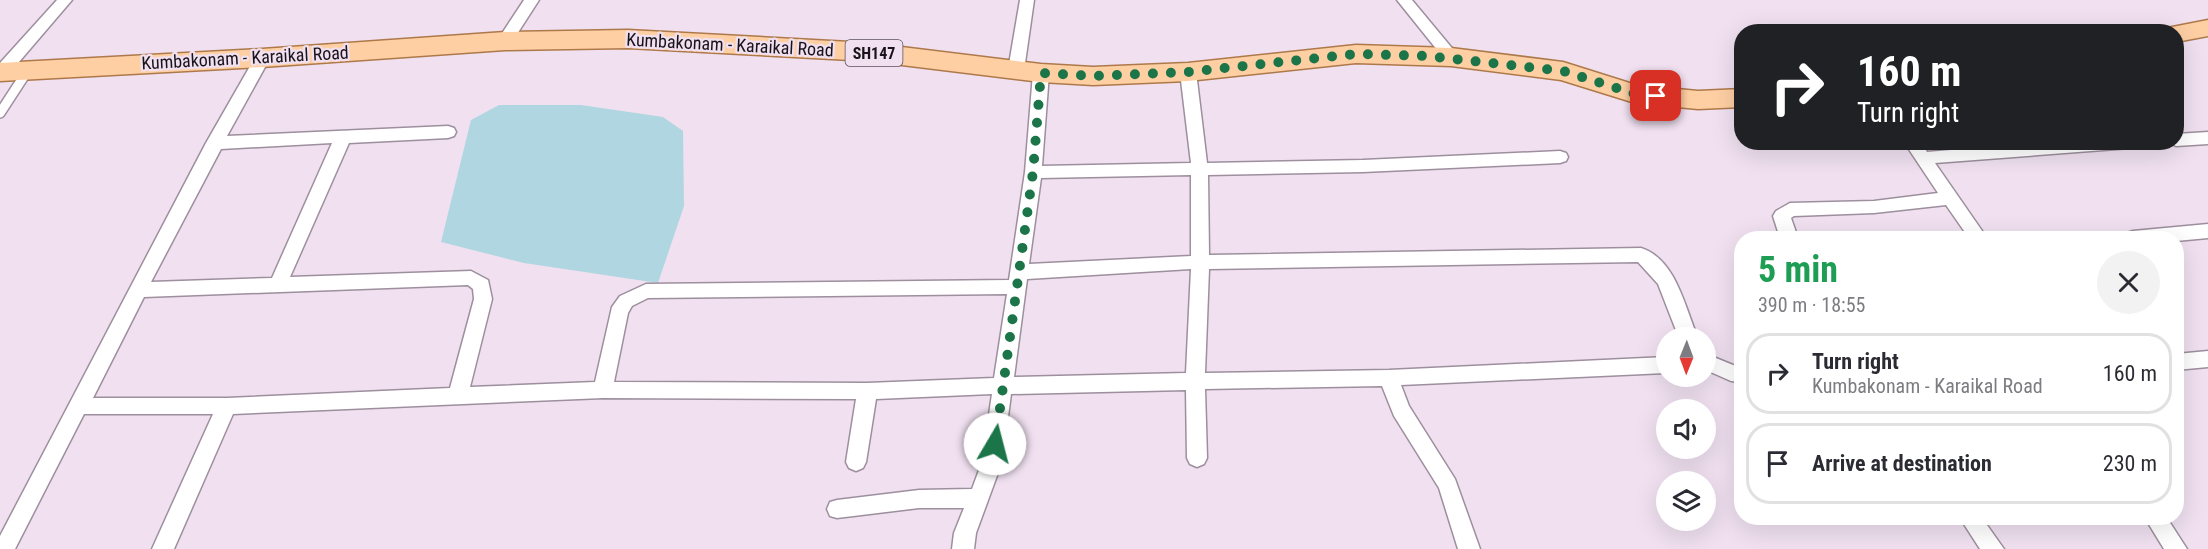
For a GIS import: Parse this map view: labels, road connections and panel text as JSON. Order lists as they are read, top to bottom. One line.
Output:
{"streets":{"main road":["Kumbakonam - Karaikal Road","SH147"]},"north":"bottom","page":{"turn":["160 m","Turn right"],"heading":["5 min","390 m · 18:55"],"list":[{"name":"Turn right","note":"Kumbakonam - Karaikal Road","value":"160 m"},{"name":"Arrive at destination","value":"230 m"}]}}
